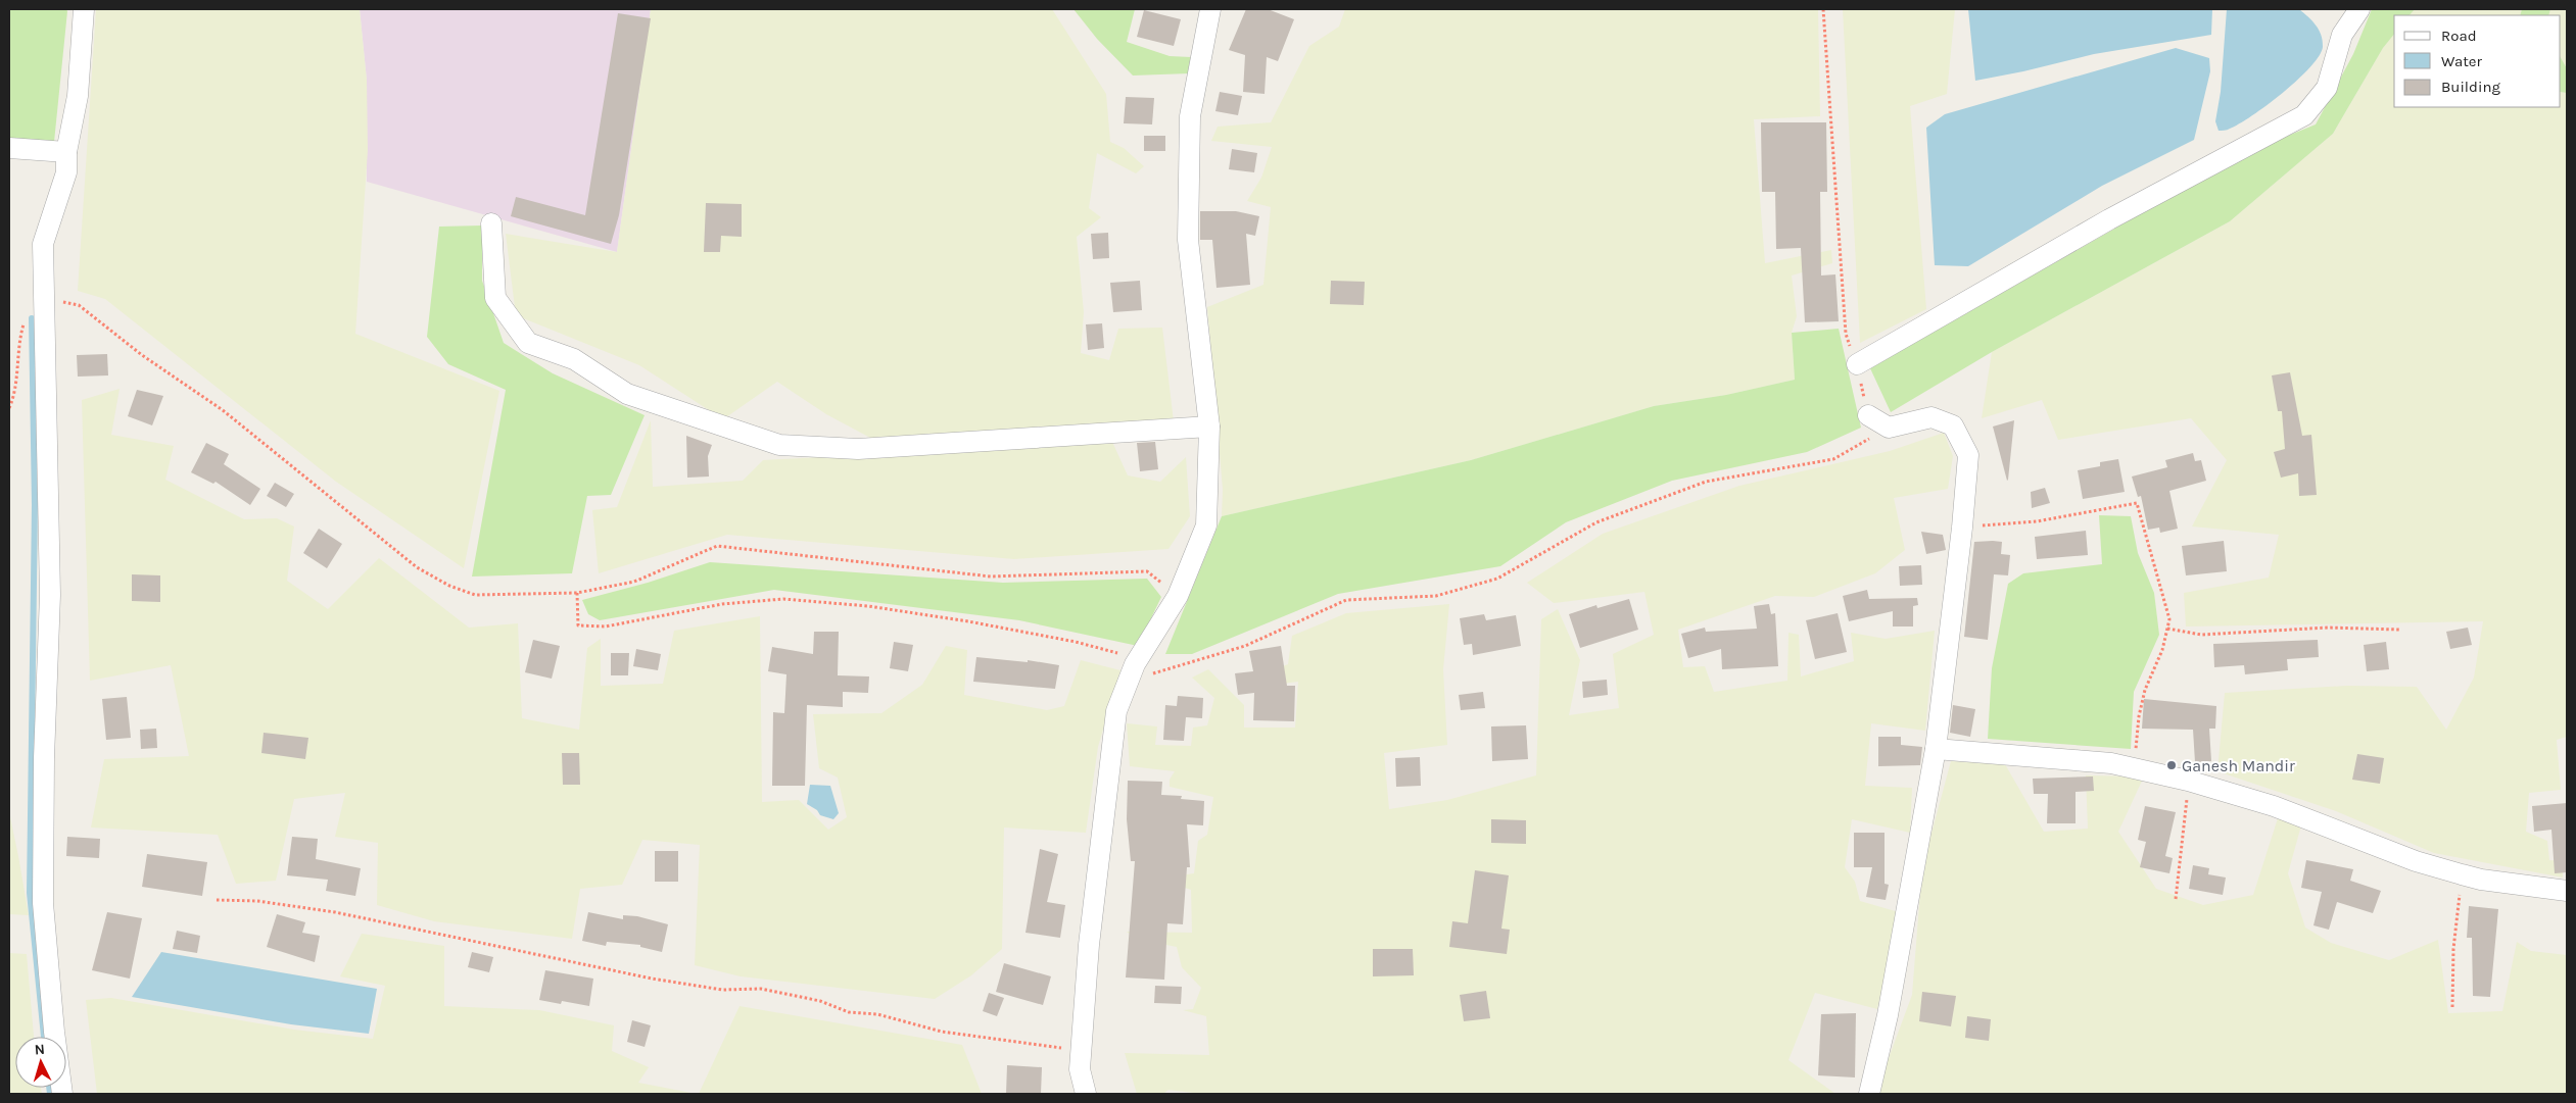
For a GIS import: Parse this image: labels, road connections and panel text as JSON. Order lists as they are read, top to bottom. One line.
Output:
{"places":["Ganesh Mandir"],"legend":["Road","Water","Building"],"north":"top"}
